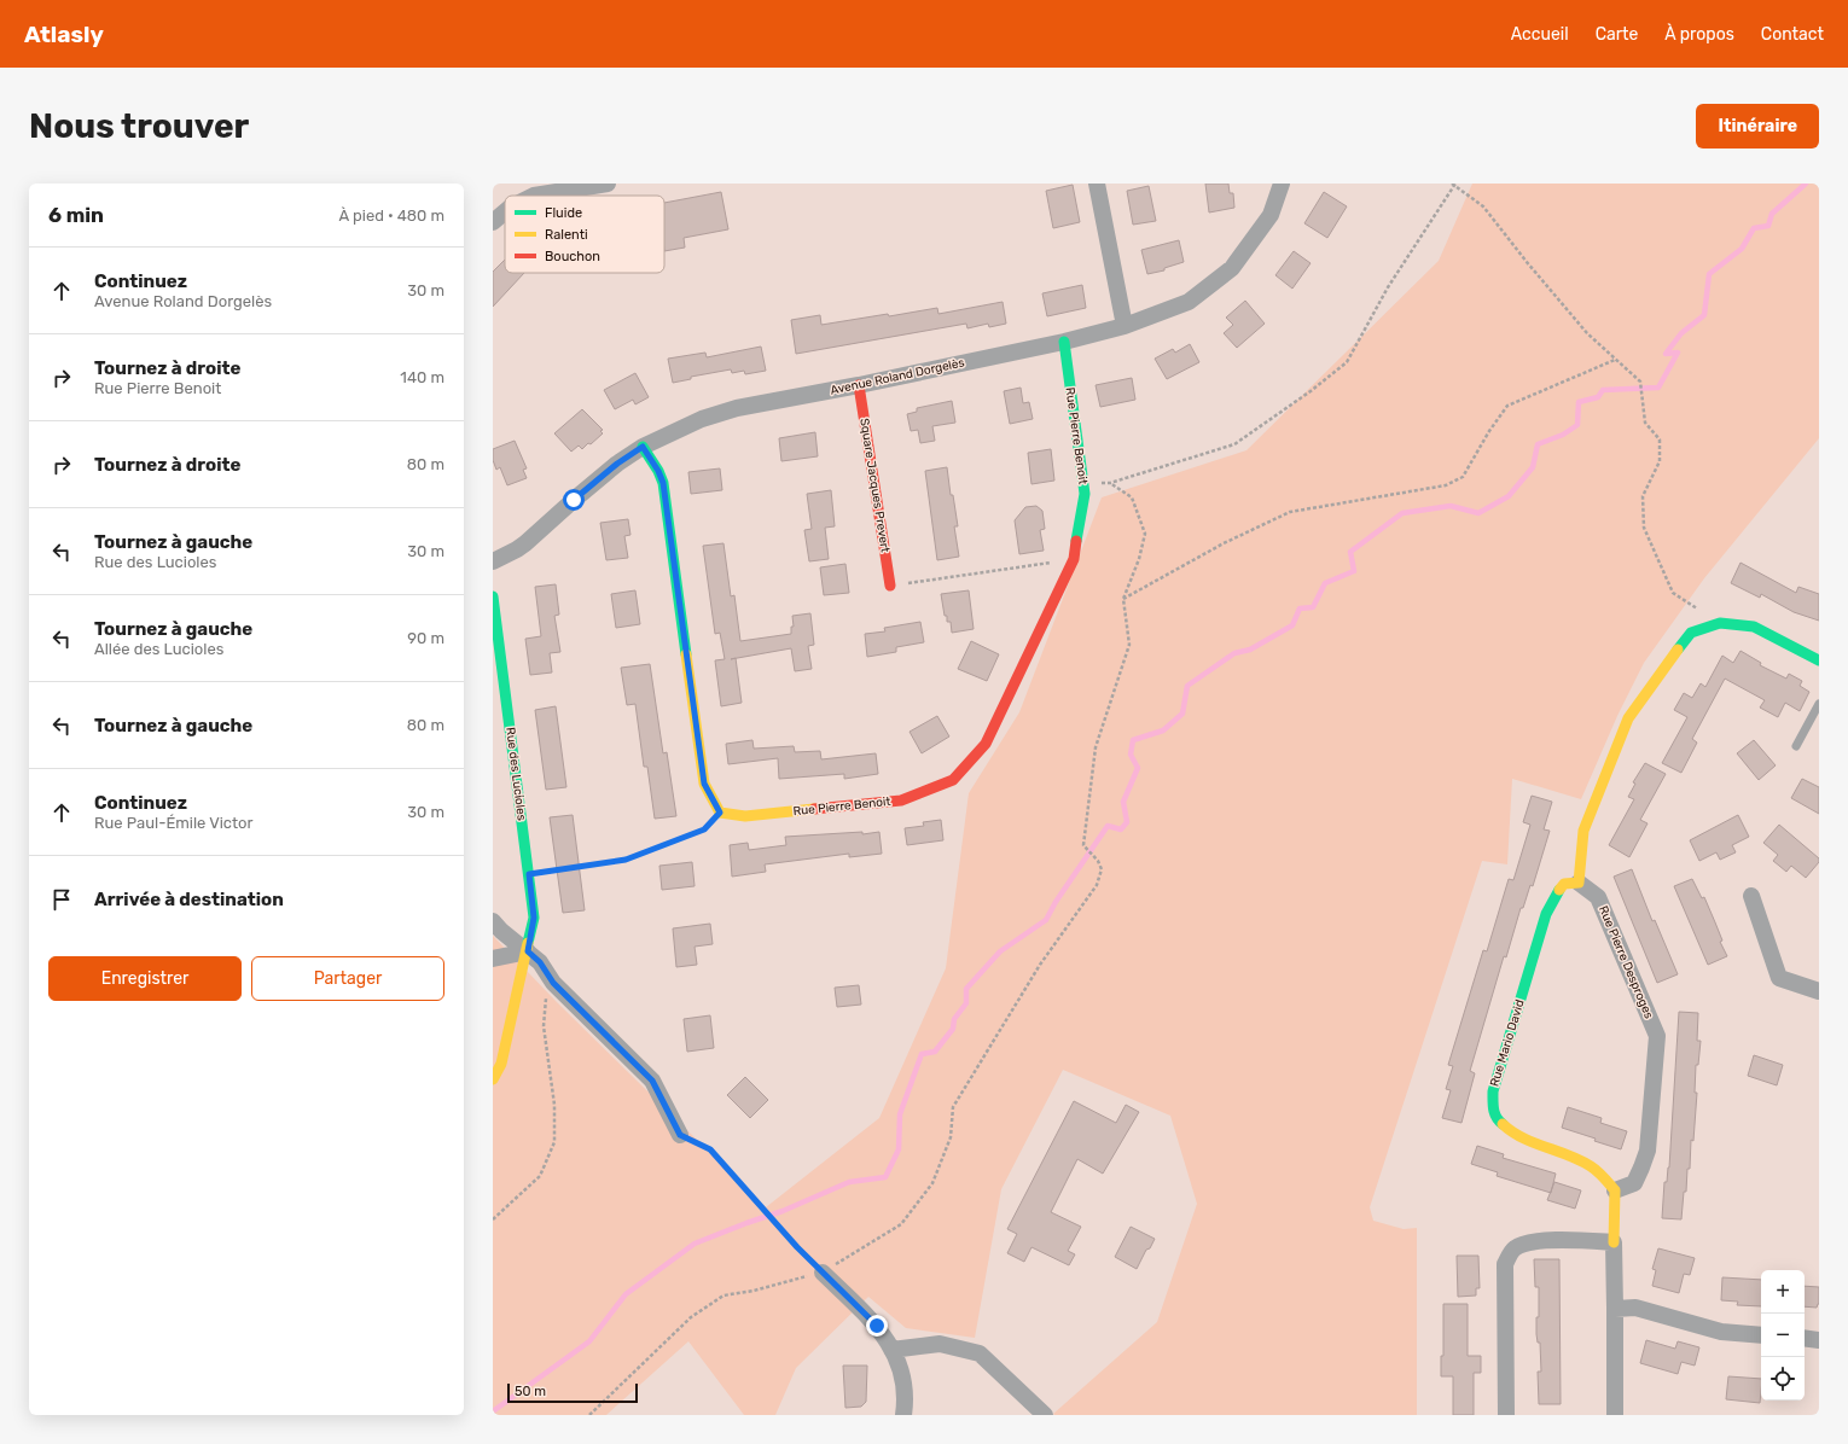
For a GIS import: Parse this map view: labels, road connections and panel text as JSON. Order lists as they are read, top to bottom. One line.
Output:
{"streets":{"street":["Avenue Roland Dorgelès","Rue Pierre Benoit","Square Jacques Prevert","Rue des Lucioles","Rue Pierre Desproges","Rue Mario David"]},"crossings":[["Avenue Roland Dorgelès","Rue Pierre Benoit"],["Avenue Roland Dorgelès","Square Jacques Prevert"],["Rue Pierre Desproges","Rue Mario David"]],"legend":["Fluide","Ralenti","Bouchon"],"scale_bar":"50 m","page":{"header":"Atlasly","nav":["Accueil","Carte","À propos","Contact"],"buttons":["Itinéraire",["Enregistrer","Partager"]],"title":"Nous trouver","heading":["6 min","À pied · 480 m"],"list":[["Continuez","Avenue Roland Dorgelès","30 m"],["Tournez à droite","Rue Pierre Benoit","140 m"],["Tournez à droite","80 m"],["Tournez à gauche","Rue des Lucioles","30 m"],["Tournez à gauche","Allée des Lucioles","90 m"],["Tournez à gauche","80 m"],["Continuez","Rue Paul-Émile Victor","30 m"],"Arrivée à destination"],"map_buttons":["+","−"],"scale":"50 m"}}
